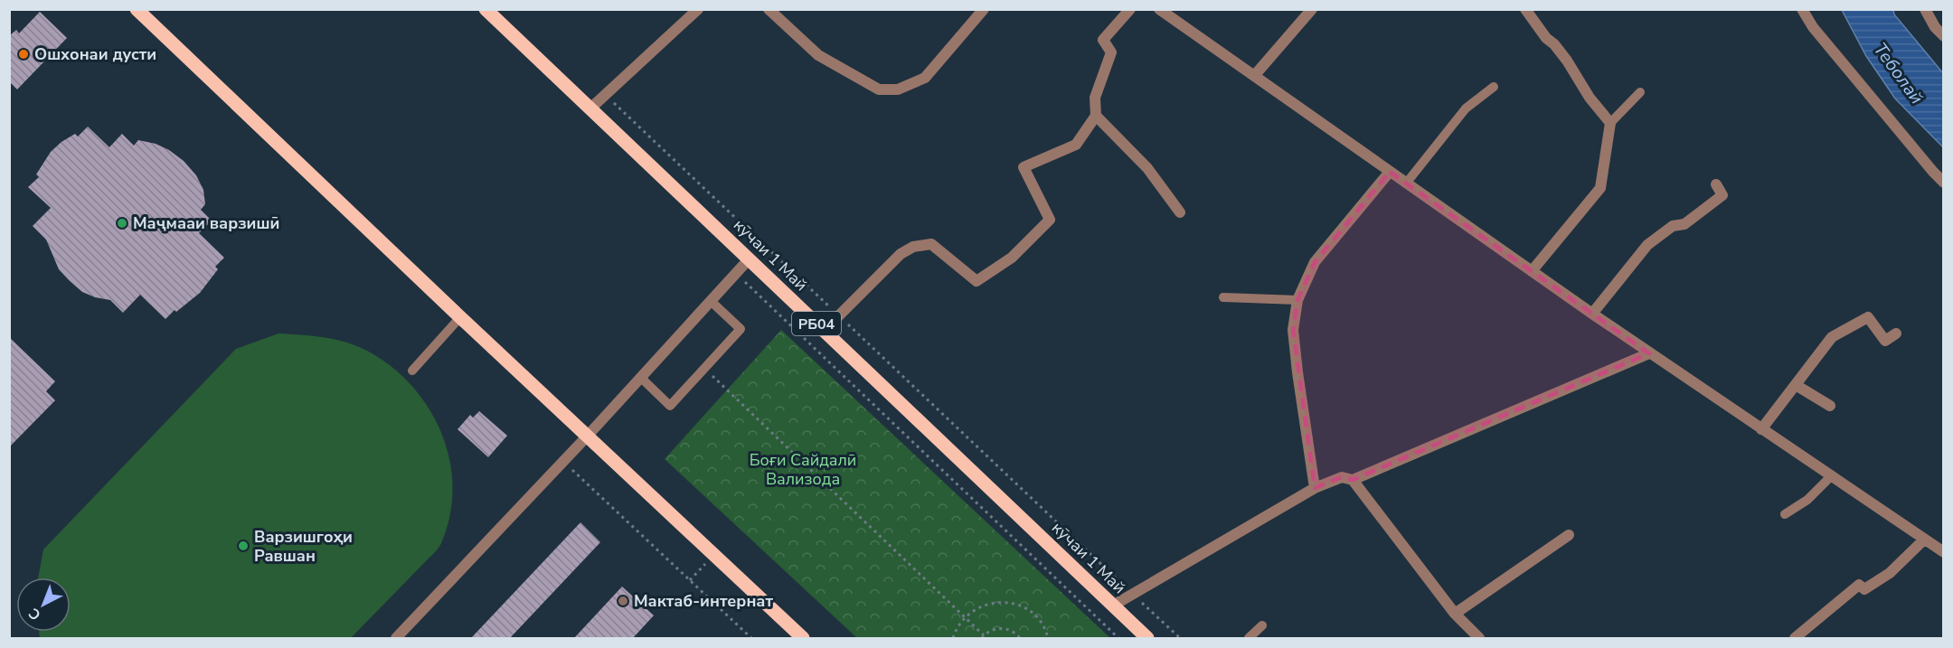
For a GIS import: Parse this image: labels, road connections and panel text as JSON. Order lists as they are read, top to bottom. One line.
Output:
{"streets":{"main road":["кӯчаи 1 Май","РБ04"]},"water":["Теболай"],"parks":["Боғи Сайдалӣ Вализода"],"places":["Ошхонаи дусти","Маҷмааи варзишӣ","Варзишгоҳи Равшан","Мактаб-интернат"],"north":"bottom left"}
